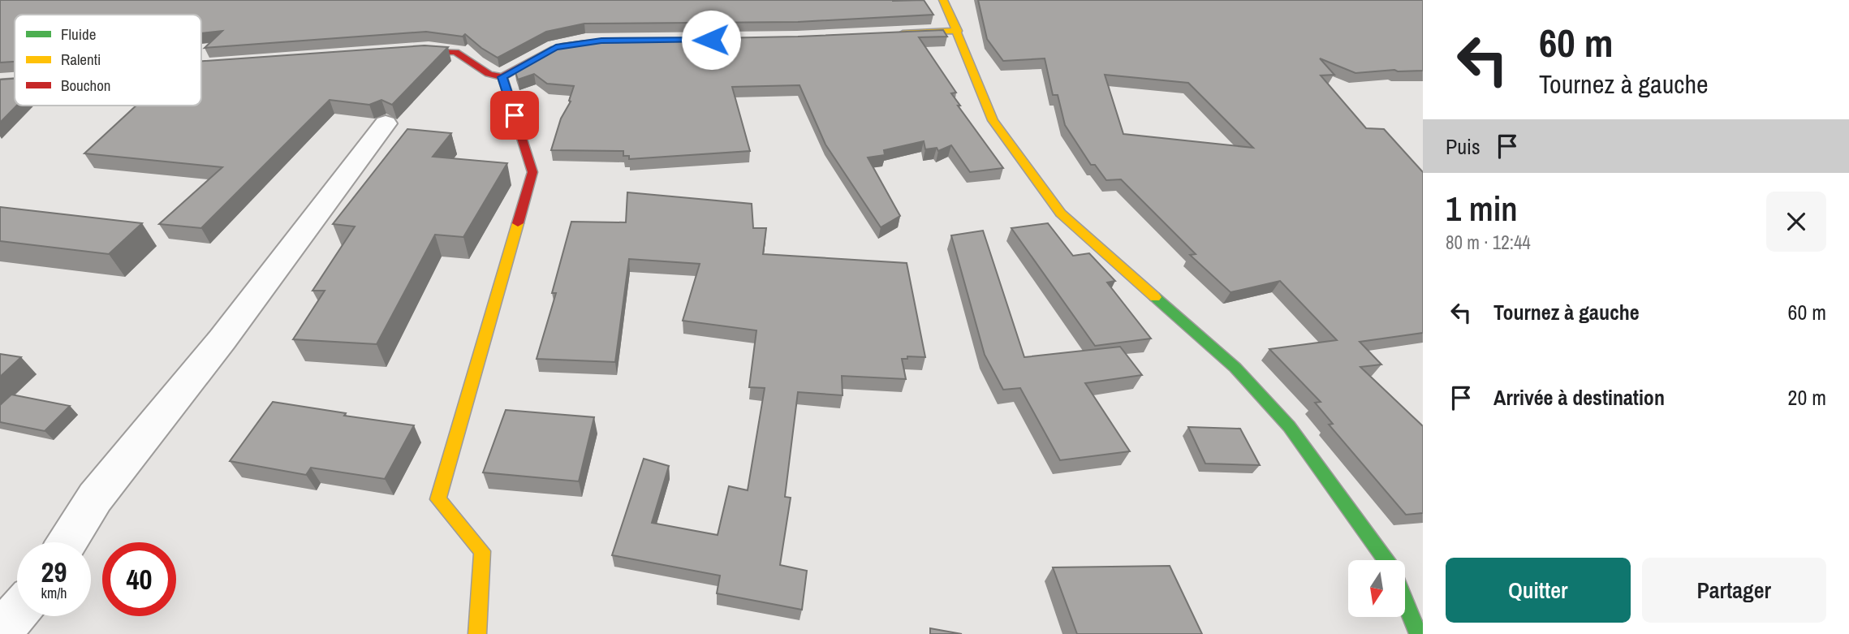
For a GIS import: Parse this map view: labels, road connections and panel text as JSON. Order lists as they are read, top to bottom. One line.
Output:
{"legend":["Fluide","Ralenti","Bouchon"],"north":"bottom","page":{"turn":["60 m","Tournez à gauche"],"then":"Puis","heading":["1 min","80 m · 12:44"],"list":[{"name":"Tournez à gauche","value":"60 m"},{"name":"Arrivée à destination","value":"20 m"}],"speed":"29 km/h","limit":"40","buttons":["Quitter","Partager"]}}
